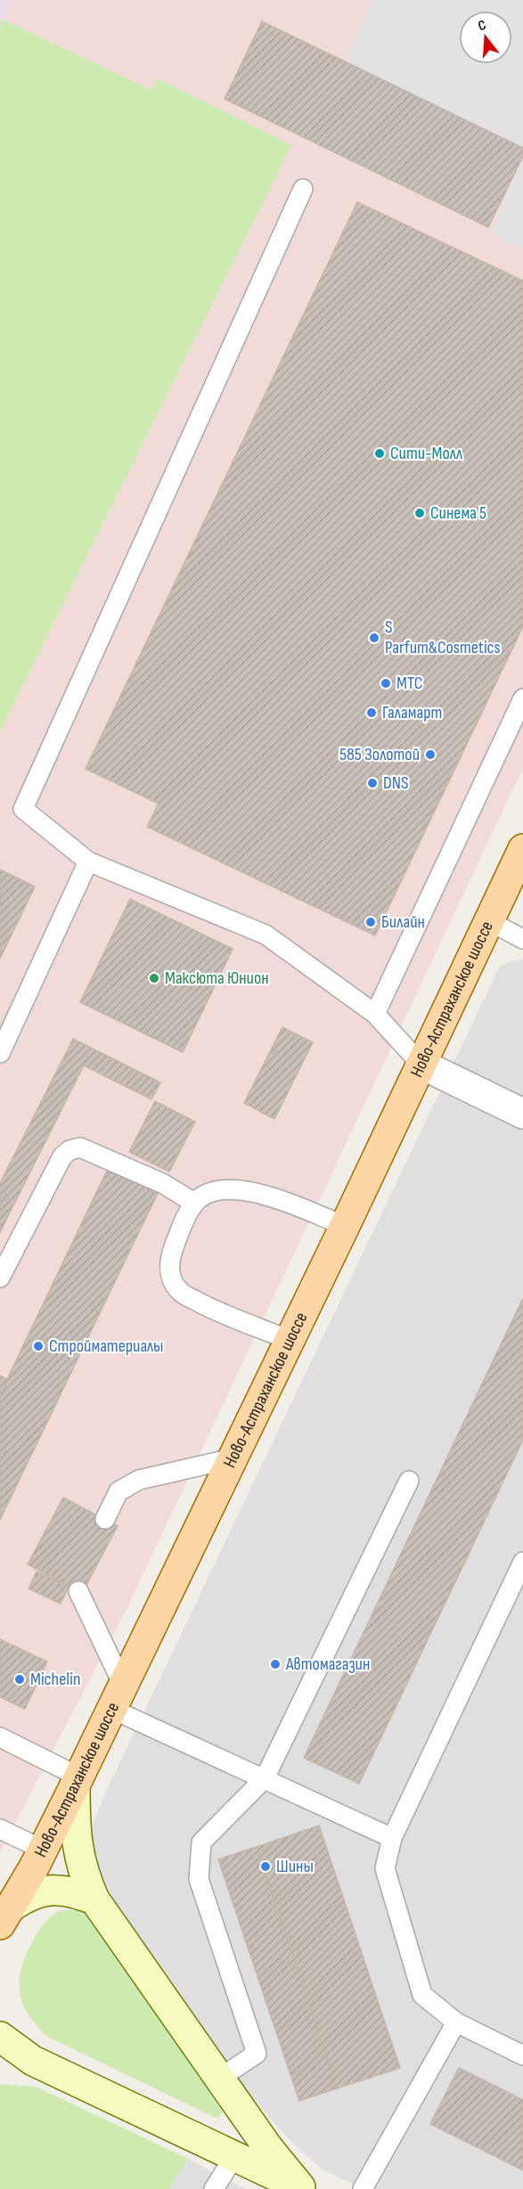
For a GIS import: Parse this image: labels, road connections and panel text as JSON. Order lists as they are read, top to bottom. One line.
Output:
{"streets":{"main road":["Ново-Астраханское шоссе"]},"places":["Сити-Молл","Синема 5","S Parfum&Cosmetics","МТС","Галамарт","585 Золотой","DNS","Билайн","Максюта Юнион","Стройматериалы","Автомагазин","Michelin","Шины"],"north":"top"}
